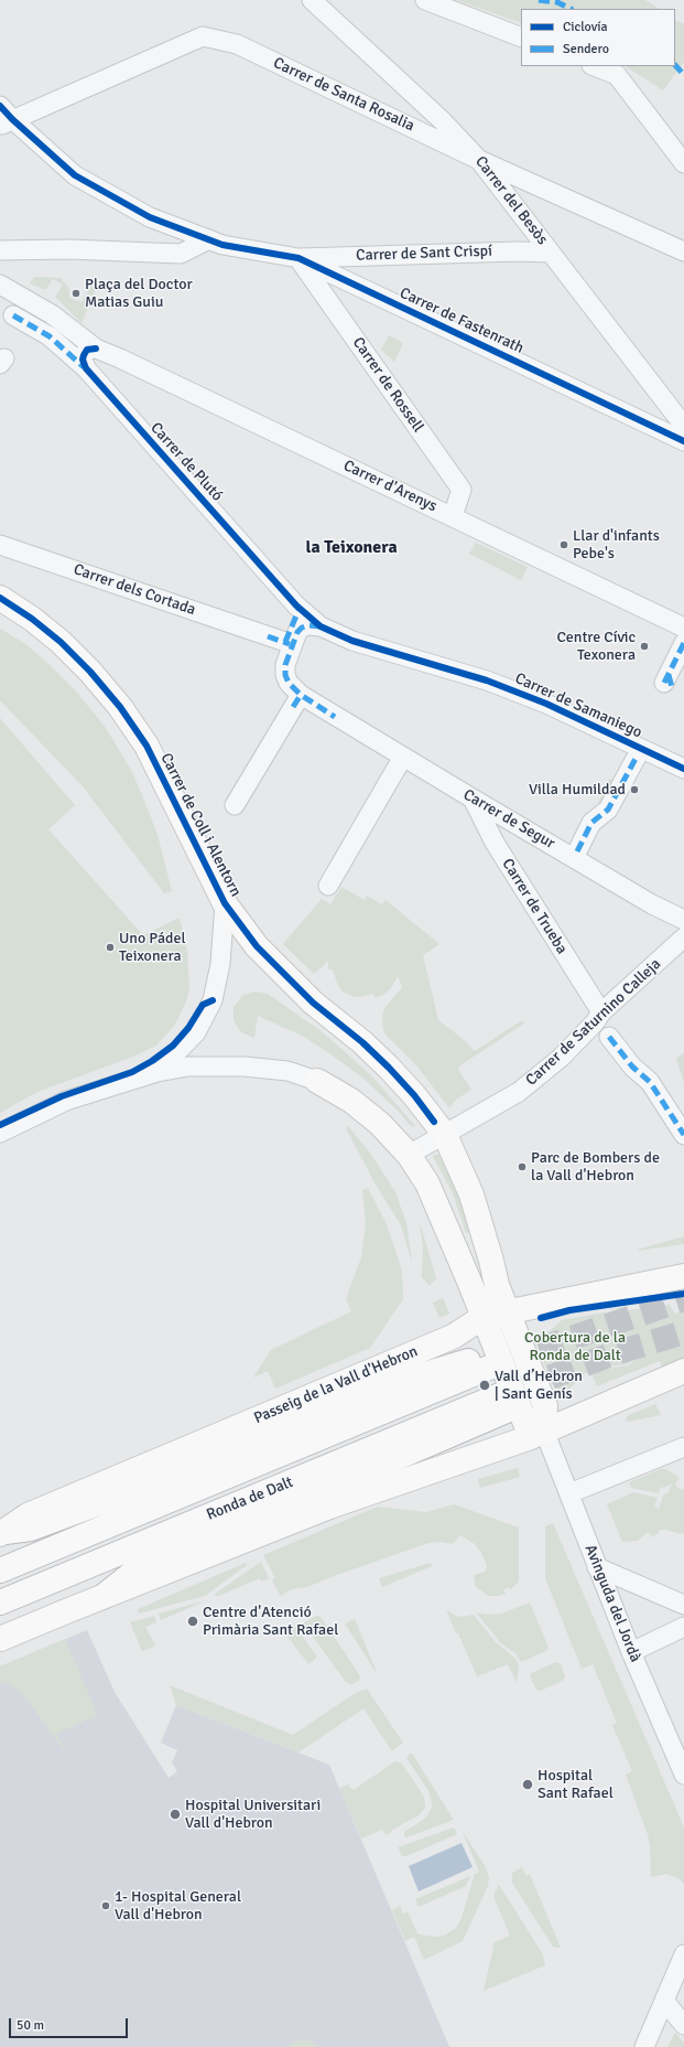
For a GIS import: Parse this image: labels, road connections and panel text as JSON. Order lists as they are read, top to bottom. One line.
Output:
{"streets":{"main road":["Carrer de Coll i Alentorn","Passeig de la Vall d'Hebron","Ronda de Dalt"],"street":["Carrer de Santa Rosalia","Carrer del Besòs","Carrer de Sant Crispí","Carrer de Fastenrath","Carrer de Rossell","Carrer de Plutó","Carrer d'Arenys","Carrer dels Cortada","Carrer de Samaniego","Carrer de Segur","Carrer de Trueba","Carrer de Saturnino Calleja","Avinguda del Jordà"]},"crossings":[["Carrer de Santa Rosalia","Carrer del Besòs"],["Carrer de Santa Rosalia","Carrer de Fastenrath"],["Carrer del Besòs","Carrer de Sant Crispí"],["Carrer de Sant Crispí","Carrer de Fastenrath"],["Carrer de Sant Crispí","Carrer de Rossell"],["Carrer de Fastenrath","Carrer de Rossell"],["Carrer de Rossell","Carrer d'Arenys"],["Carrer de Plutó","Carrer de Samaniego"],["Carrer dels Cortada","Carrer de Segur"],["Carrer de Segur","Carrer de Trueba"],["Carrer de Coll i Alentorn","Carrer de Saturnino Calleja"],["Carrer de Coll i Alentorn","Passeig de la Vall d'Hebron"],["Carrer de Coll i Alentorn","Avinguda del Jordà"],["Carrer de Trueba","Carrer de Saturnino Calleja"],["Passeig de la Vall d'Hebron","Ronda de Dalt"]],"districts":["la Teixonera"],"parks":["Cobertura de la Ronda de Dalt"],"places":["Plaça del Doctor Matias Guiu","Llar d'infants Pebe's","Centre Cívic Texonera","Villa Humildad","Uno Pádel Teixonera","Parc de Bombers de la Vall d'Hebron","Vall d’Hebron | Sant Genís","Centre d'Atenció Primària Sant Rafael","Hospital Sant Rafael","Hospital Universitari Vall d'Hebron","1- Hospital General Vall d'Hebron"],"legend":["Ciclovía","Sendero"],"scale_bar":"50 m"}
